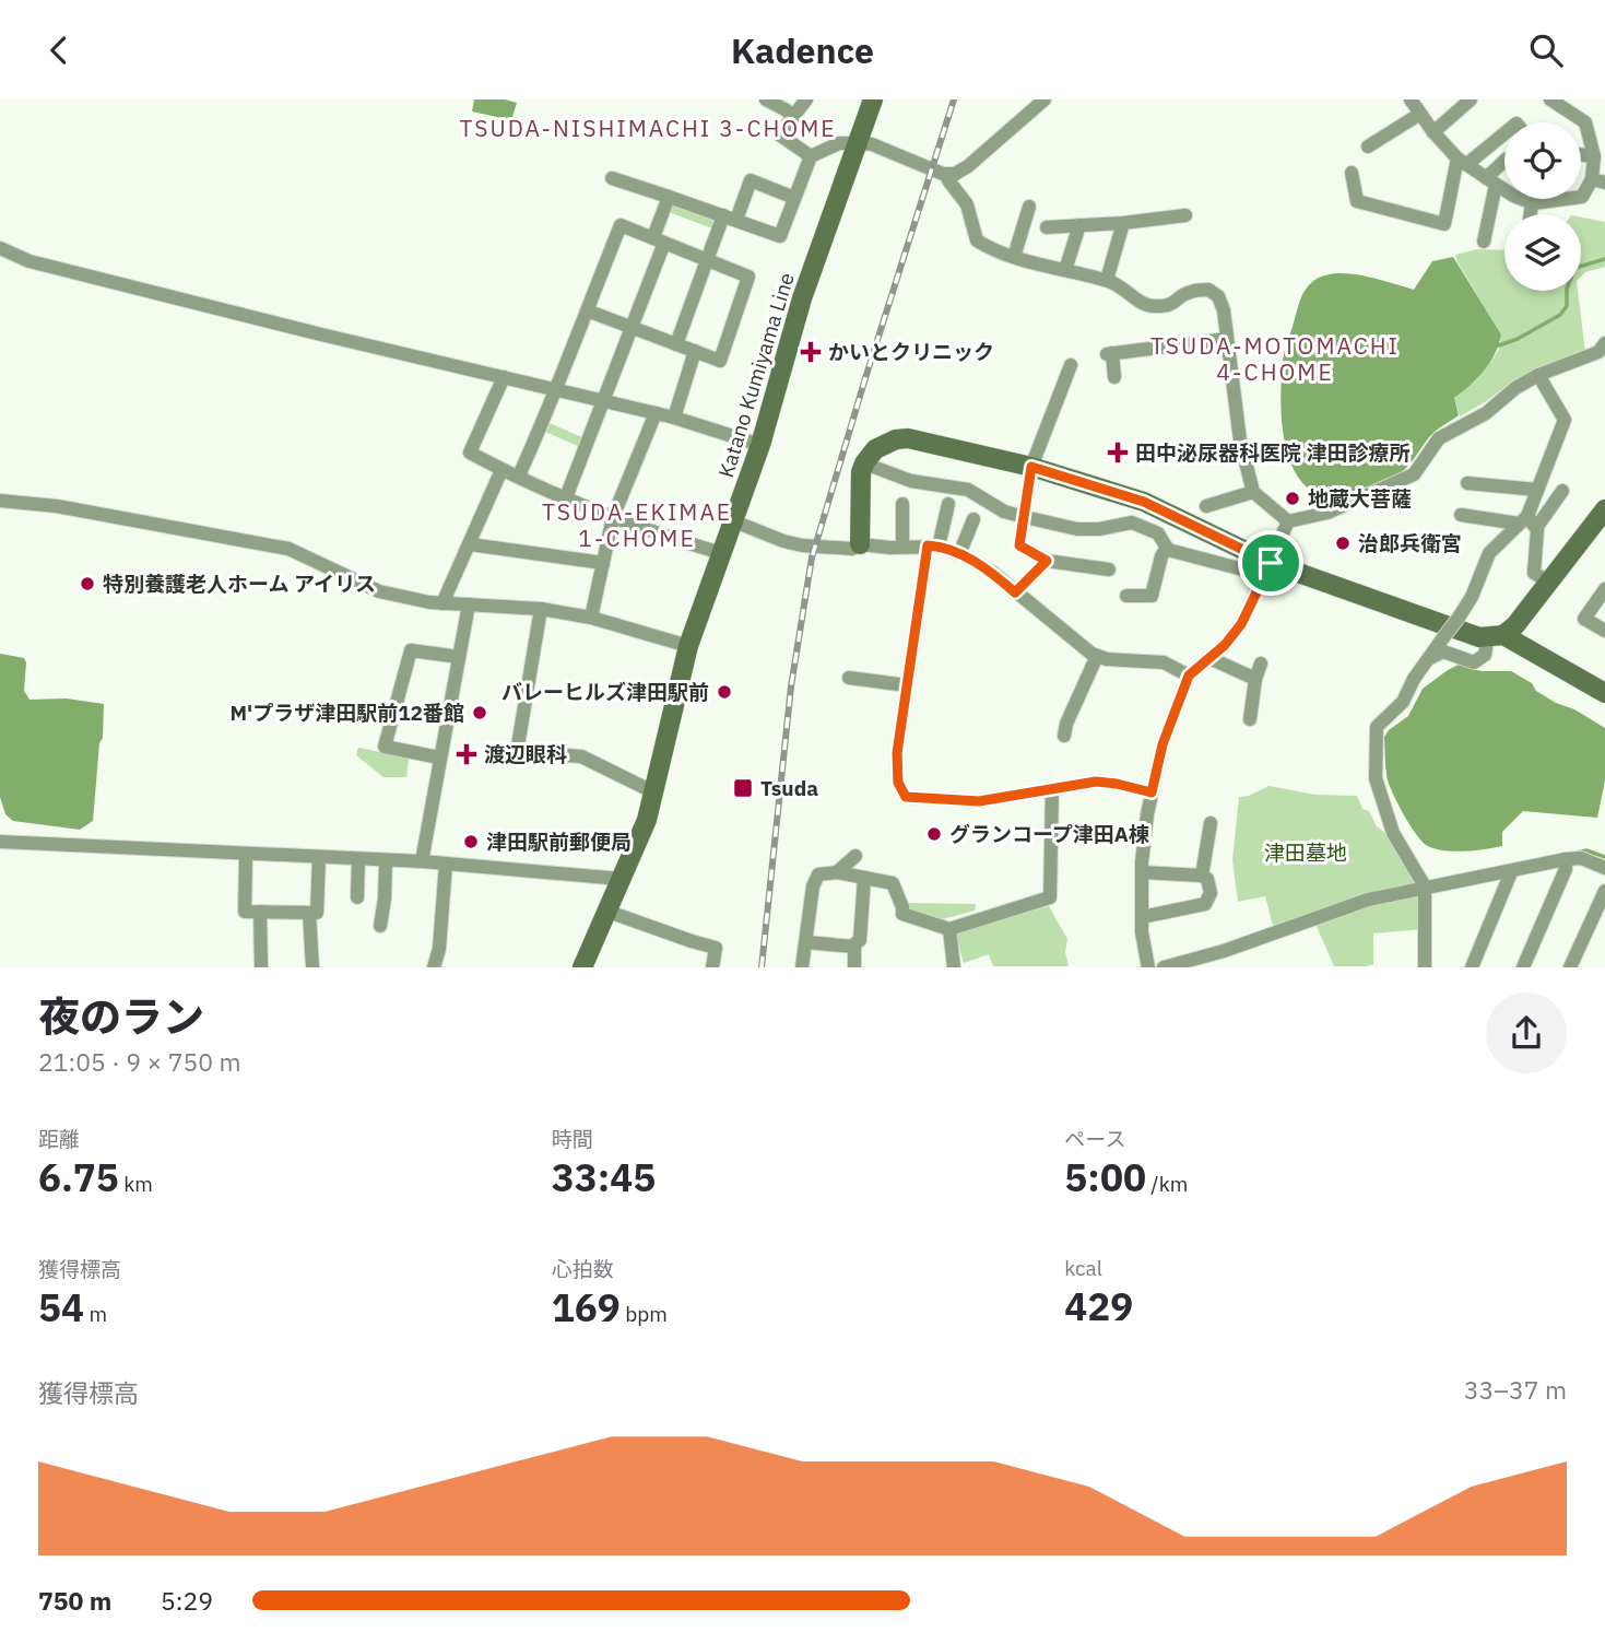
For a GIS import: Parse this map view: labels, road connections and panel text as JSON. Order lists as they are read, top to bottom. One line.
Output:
{"streets":{"street":["Katano Kumiyama Line"]},"districts":["TSUDA-NISHIMACHI 3-CHOME","TSUDA-MOTOMACHI 4-CHOME","TSUDA-EKIMAE 1-CHOME"],"parks":["津田墓地"],"places":{"health":["かいとクリニック","田中泌尿器科医院 津田診療所","渡辺眼科"],"other":["地蔵大菩薩","治郎兵衛宮","特別養護老人ホーム アイリス","バレーヒルズ津田駅前","M'プラザ津田駅前12番館","グランコープ津田A棟","津田駅前郵便局"],"transit":["Tsuda"]},"page":{"header":"Kadence","heading":["夜のラン","21:05 · 9 × 750 m"],"stats":[["距離","6.75 km"],["時間","33:45"],["ペース","5:00 /km"],["獲得標高","54 m"],["心拍数","169 bpm"],["kcal","429"]],"chart":["獲得標高","33–37 m"],"list":[{"name":"750 m","note":"5:29"}]}}
